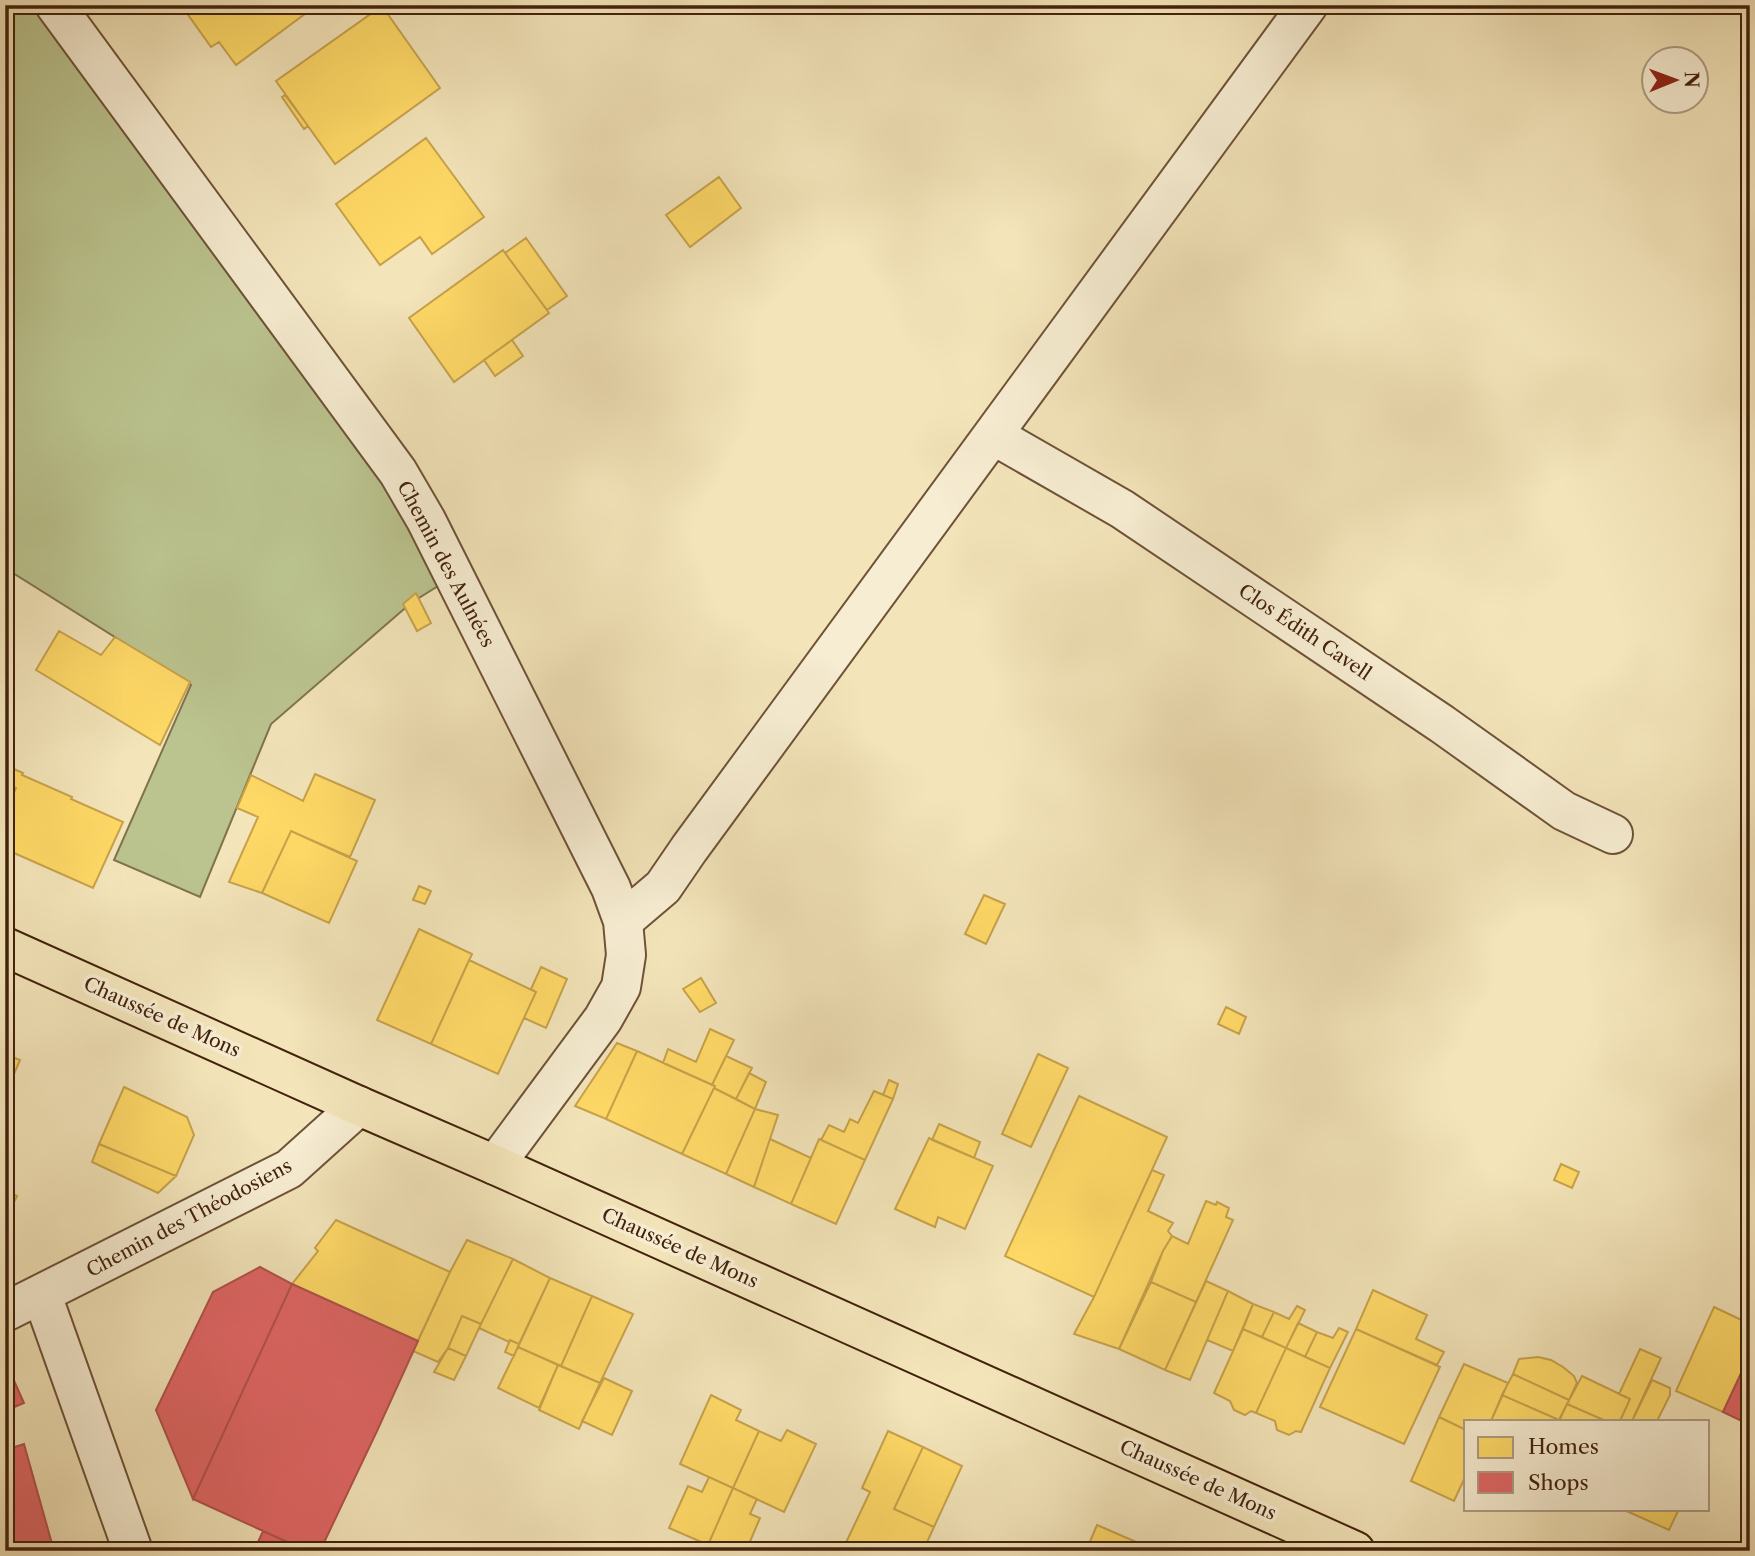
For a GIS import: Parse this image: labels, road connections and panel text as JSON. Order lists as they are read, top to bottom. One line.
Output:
{"streets":{"main road":["Chaussée de Mons"],"street":["Chemin des Aulnées","Clos Édith Cavell","Chemin des Théodosiens"]},"crossings":[["Chemin des Aulnées","Chaussée de Mons"],["Chaussée de Mons","Chemin des Théodosiens"]],"legend":["Homes","Shops"],"north":"right"}
